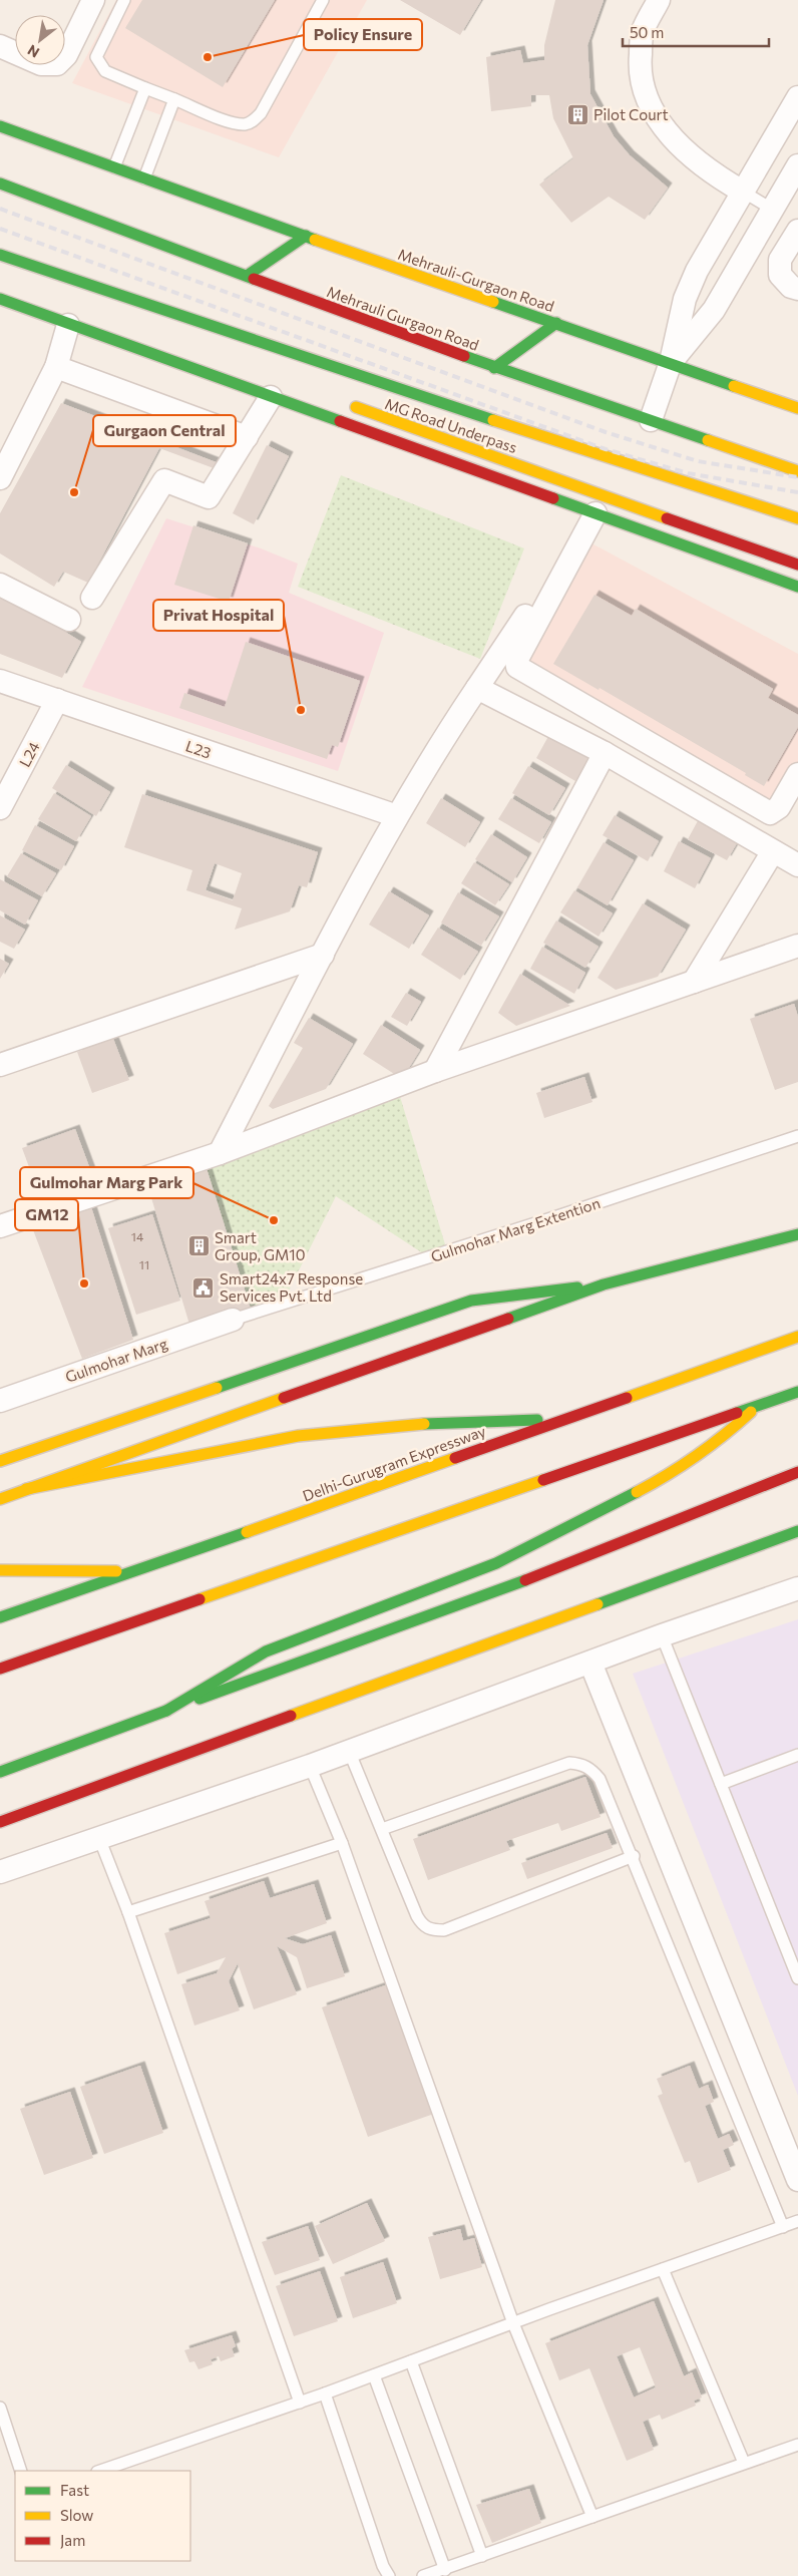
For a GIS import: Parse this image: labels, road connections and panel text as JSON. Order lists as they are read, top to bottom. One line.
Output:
{"streets":{"main road":["Mehrauli-Gurgaon Road","Mehrauli Gurgaon Road","MG Road Underpass","Delhi-Gurugram Expressway"],"street":["L23","L24","Gulmohar Marg"],"lane":["Gulmohar Marg Extention"]},"crossings":[["L23","L24"],["Gulmohar Marg Extention","Gulmohar Marg"]],"places":{"other":["Policy Ensure","Gurgaon Central","Privat Hospital","Gulmohar Marg Park","GM12"],"building":["Pilot Court","Smart Group, GM10"],"public building":["Smart24x7 Response Services Pvt. Ltd"]},"house_numbers":["14","11"],"legend":["Fast","Slow","Jam"],"scale_bar":"50 m","north":"bottom left"}
